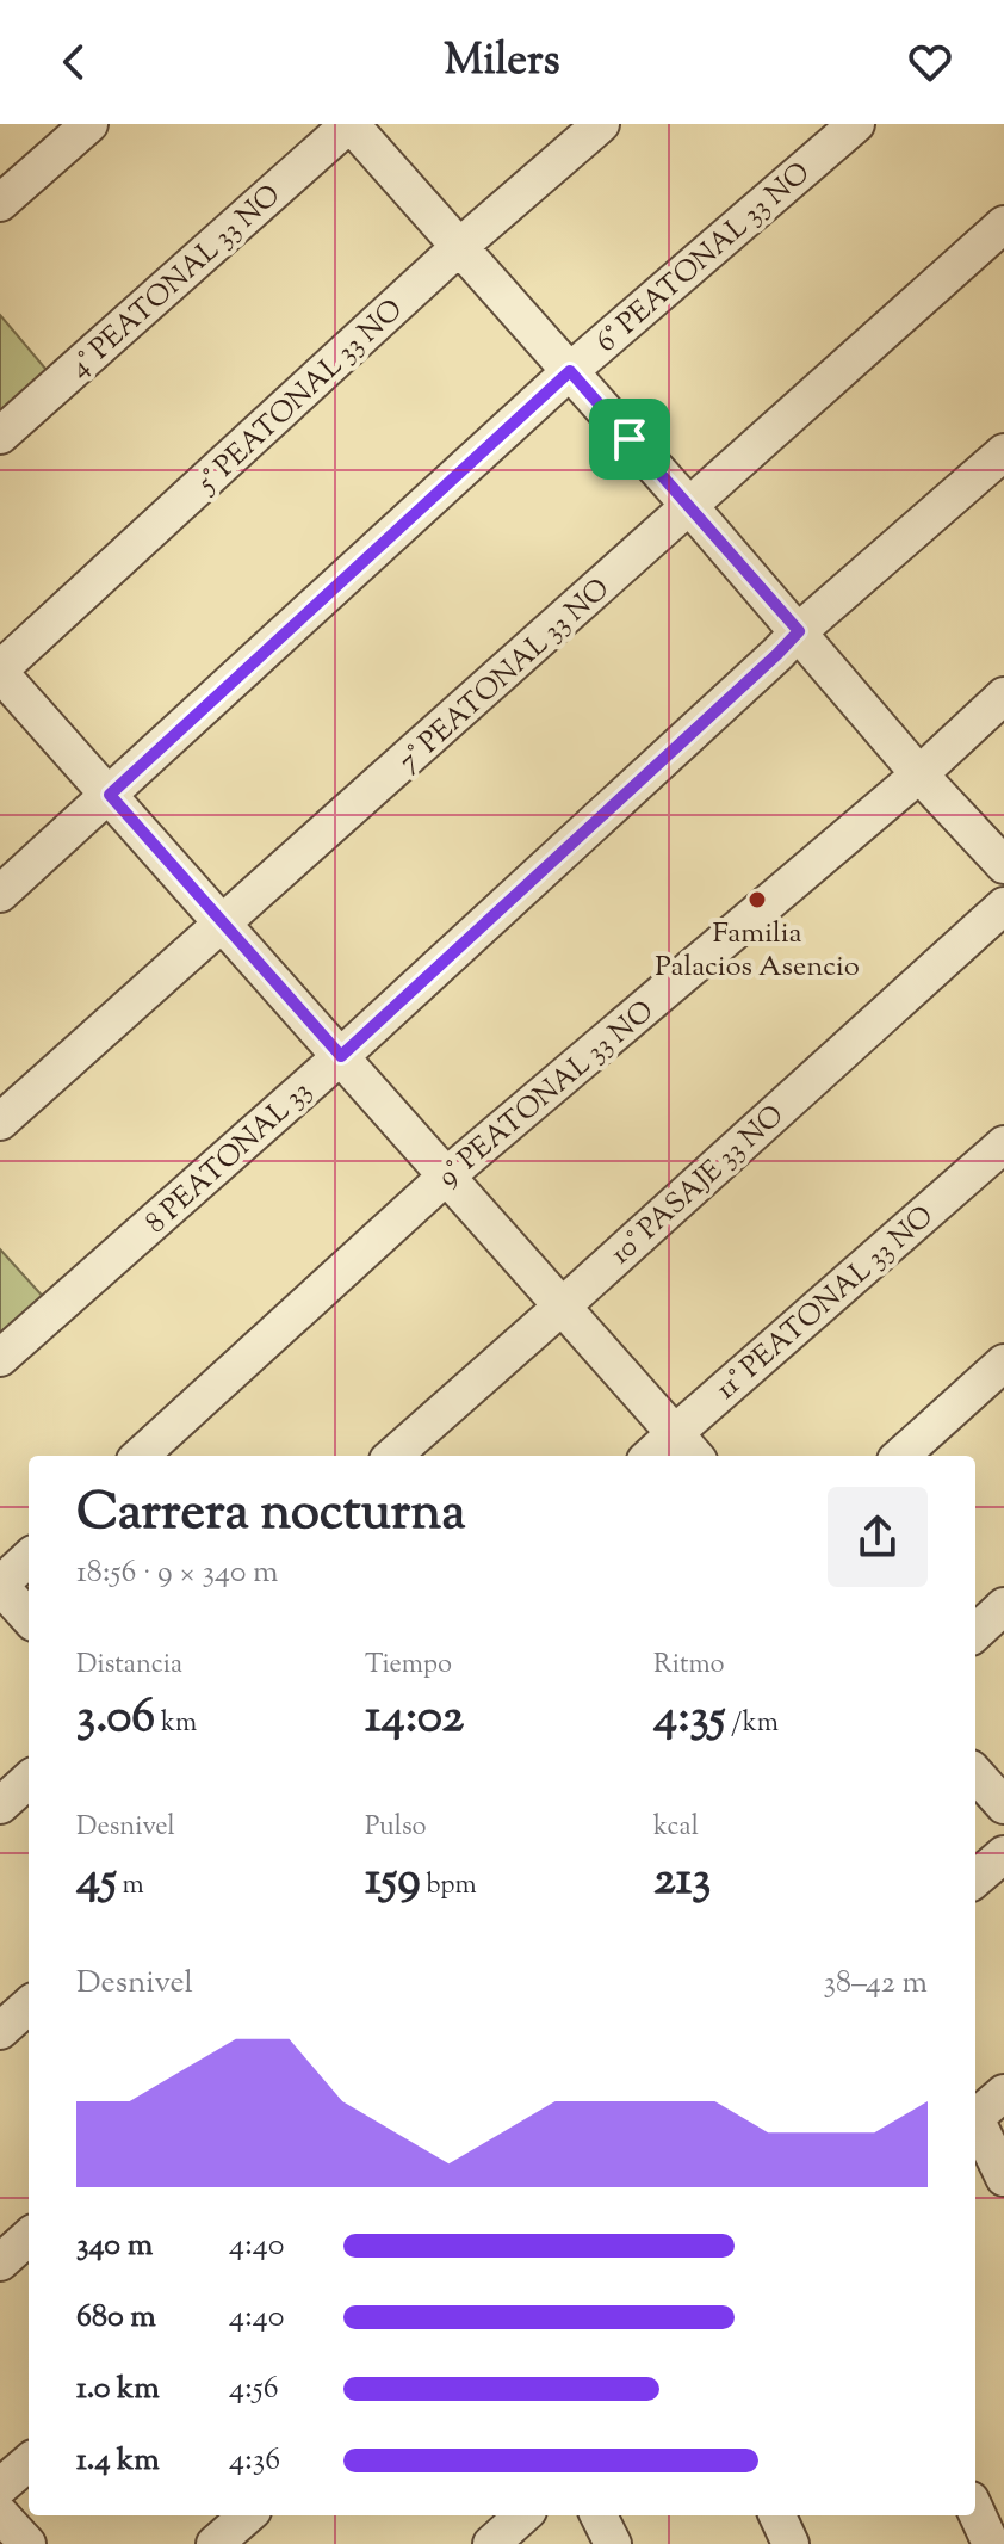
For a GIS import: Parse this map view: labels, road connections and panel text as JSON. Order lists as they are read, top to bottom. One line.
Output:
{"streets":{"street":["6° PEATONAL 33 NO","4° PEATONAL 33 NO","5° PEATONAL 33 NO","7° PEATONAL 33 NO","9° PEATONAL 33 NO","8 PEATONAL 33","10° PASAJE 33 NO","11° PEATONAL 33 NO"]},"places":["Familia Palacios Asencio"],"page":{"header":"Milers","heading":["Carrera nocturna","18:56 · 9 × 340 m"],"stats":[["Distancia","3.06 km"],["Tiempo","14:02"],["Ritmo","4:35 /km"],["Desnivel","45 m"],["Pulso","159 bpm"],["kcal","213"]],"chart":["Desnivel","38–42 m"],"list":[{"name":"340 m","note":"4:40"},{"name":"680 m","note":"4:40"},{"name":"1.0 km","note":"4:56"},{"name":"1.4 km","note":"4:36"}]}}
